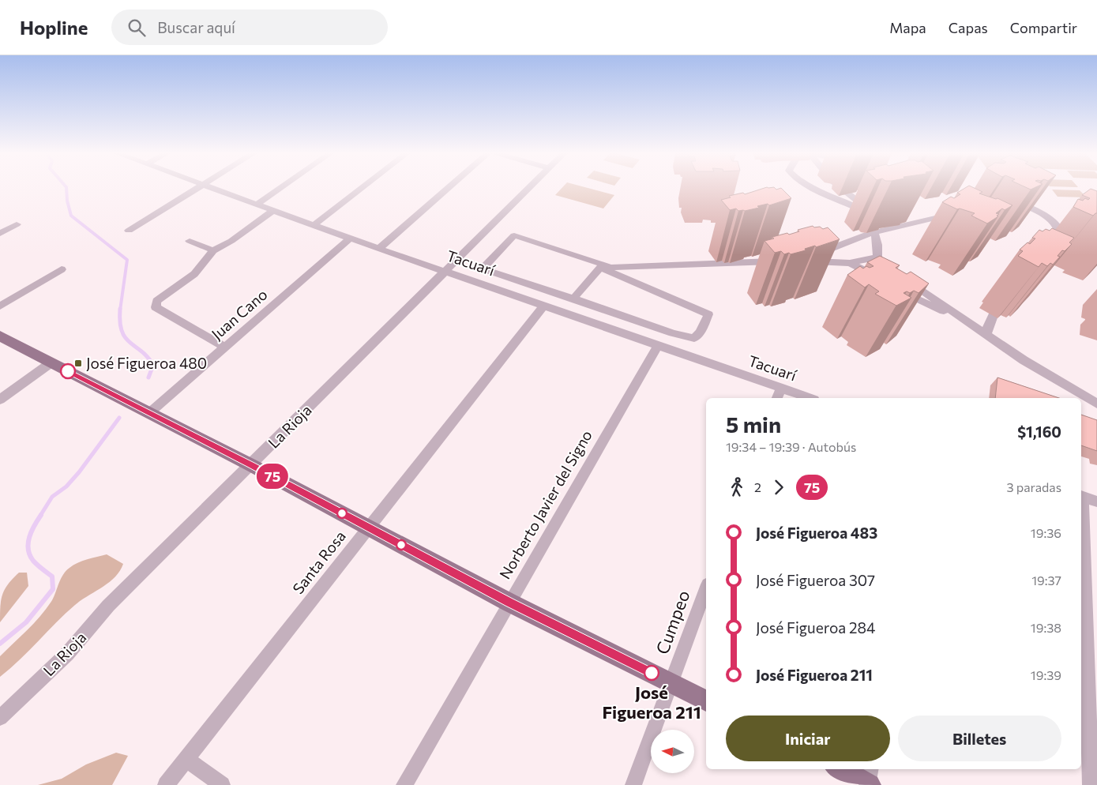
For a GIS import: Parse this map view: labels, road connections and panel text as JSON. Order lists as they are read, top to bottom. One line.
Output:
{"streets":{"street":["Tacuarí","Juan Cano","La Rioja","Norberto Javier del Signo","Santa Rosa","Cumpeo"]},"crossings":[["Tacuarí","Juan Cano"],["Tacuarí","La Rioja"],["Tacuarí","Norberto Javier del Signo"],["Tacuarí","Santa Rosa"]],"places":{"transit":["José Figueroa 480"],"other":["José Figueroa 211"]},"lines":["bus line 75"],"north":"left","page":{"header":"Hopline","search":"Buscar aquí","nav":["Mapa","Capas","Compartir"],"on_map":"75","heading":["5 min","19:34 – 19:39 · Autobús","$1,160"],"legs":["2","75","3 paradas"],"list":[{"name":"José Figueroa 483","value":"19:36"},{"name":"José Figueroa 307","value":"19:37"},{"name":"José Figueroa 284","value":"19:38"},{"name":"José Figueroa 211","value":"19:39"}],"buttons":["Iniciar","Billetes"]}}
